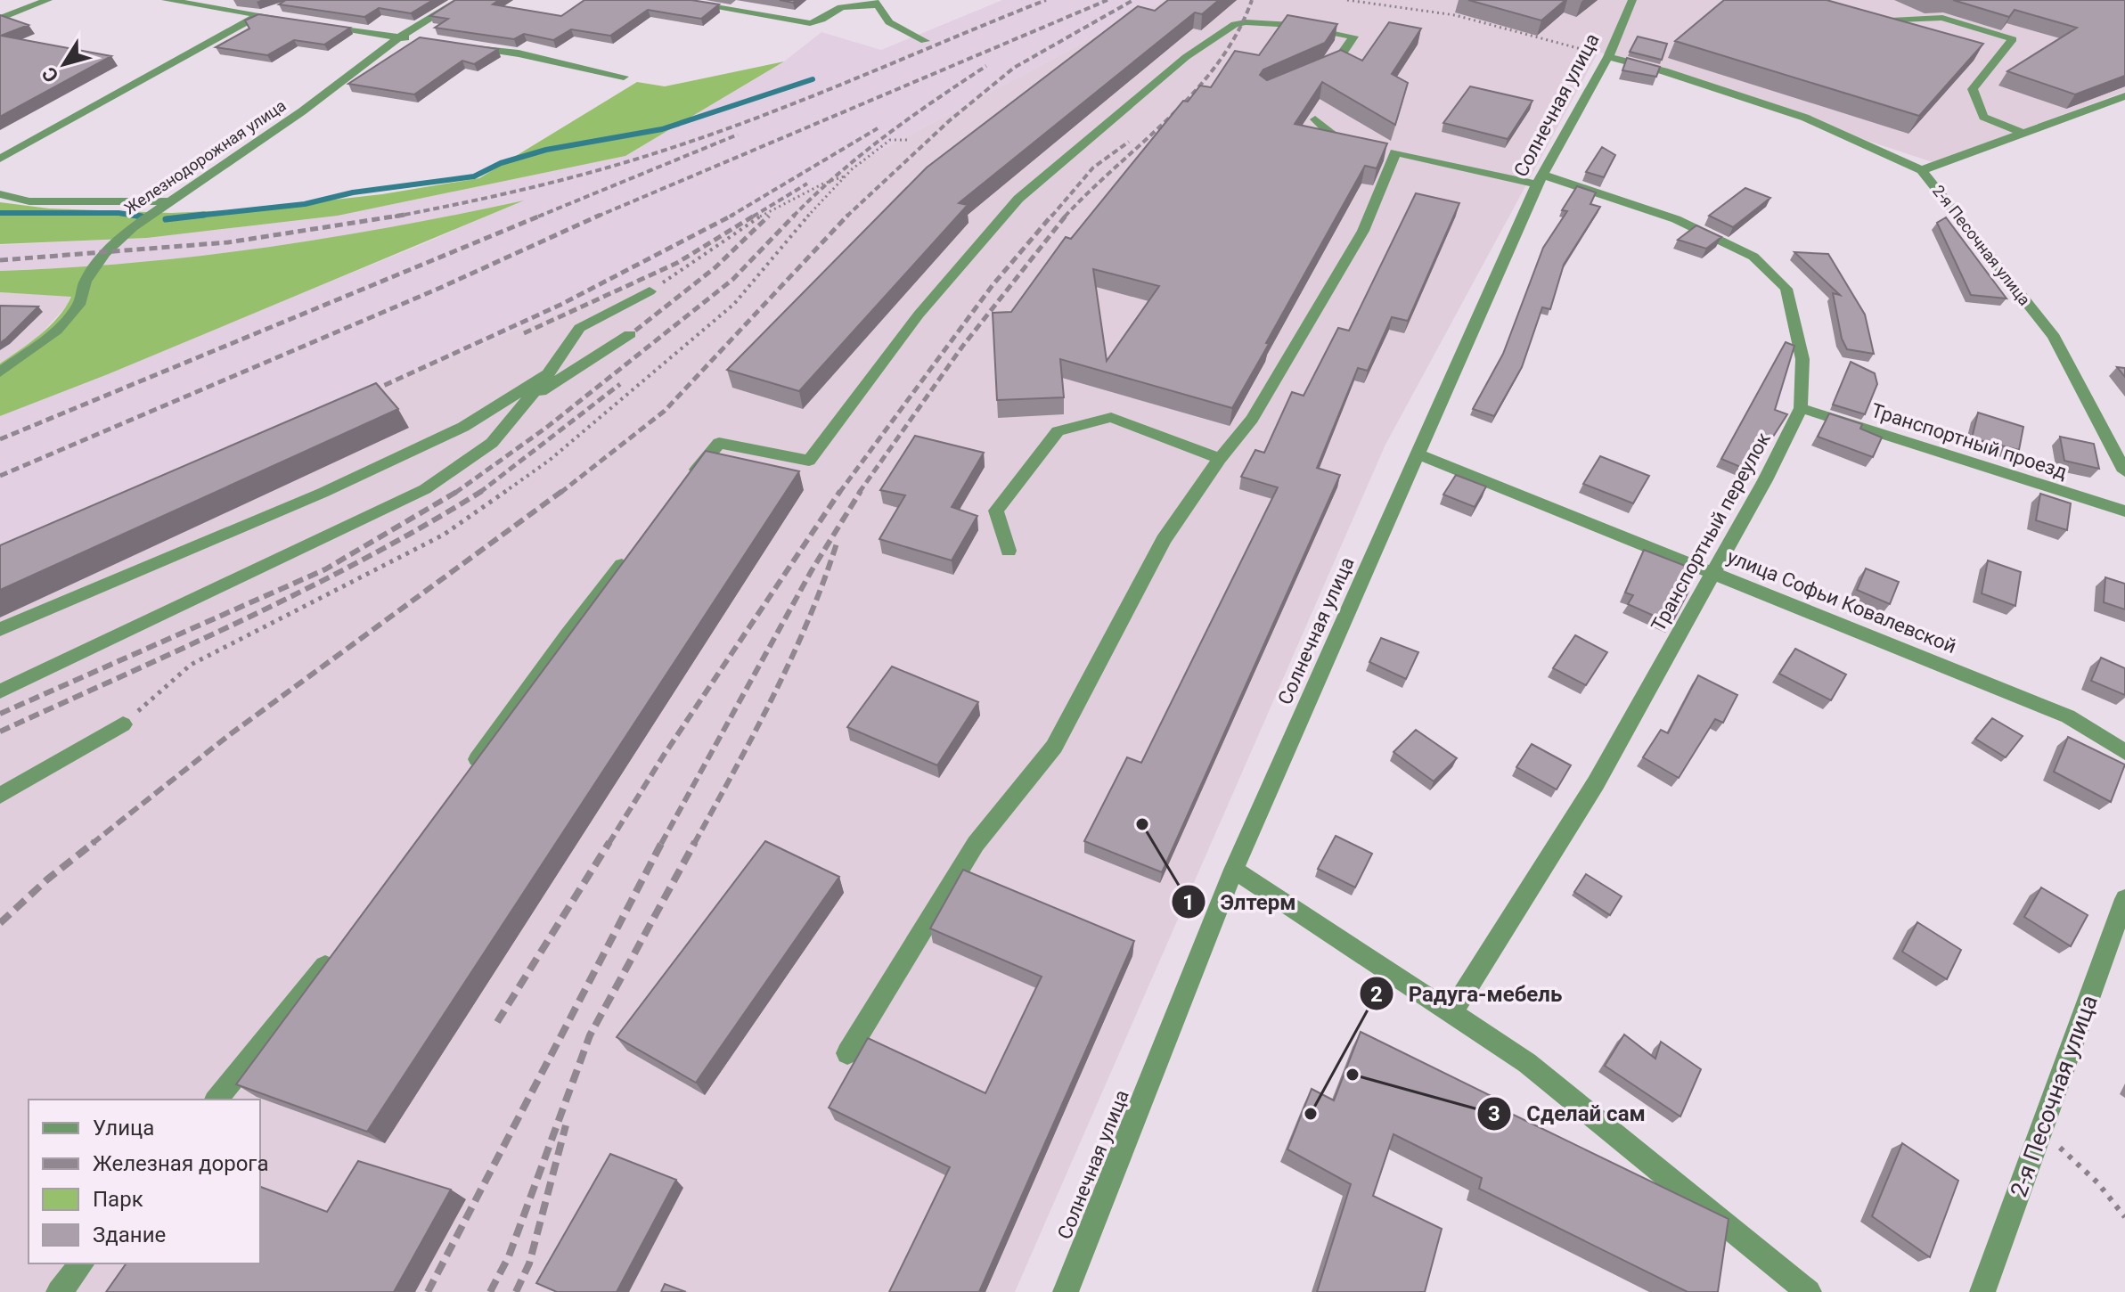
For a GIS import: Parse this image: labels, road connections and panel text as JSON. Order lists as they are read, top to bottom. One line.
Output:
{"streets":{"street":["Солнечная улица","Железнодорожная улица","2-я Песочная улица","Транспортный проезд","Транспортный переулок","улица Софьи Ковалевской"]},"crossings":[["Солнечная улица","Транспортный переулок"],["Солнечная улица","улица Софьи Ковалевской"],["Транспортный проезд","Транспортный переулок"],["Транспортный переулок","улица Софьи Ковалевской"]],"places":["Элтерм","Сделай сам","Радуга-мебель"],"legend":["Улица","Железная дорога","Парк","Здание"],"north":"bottom left"}
